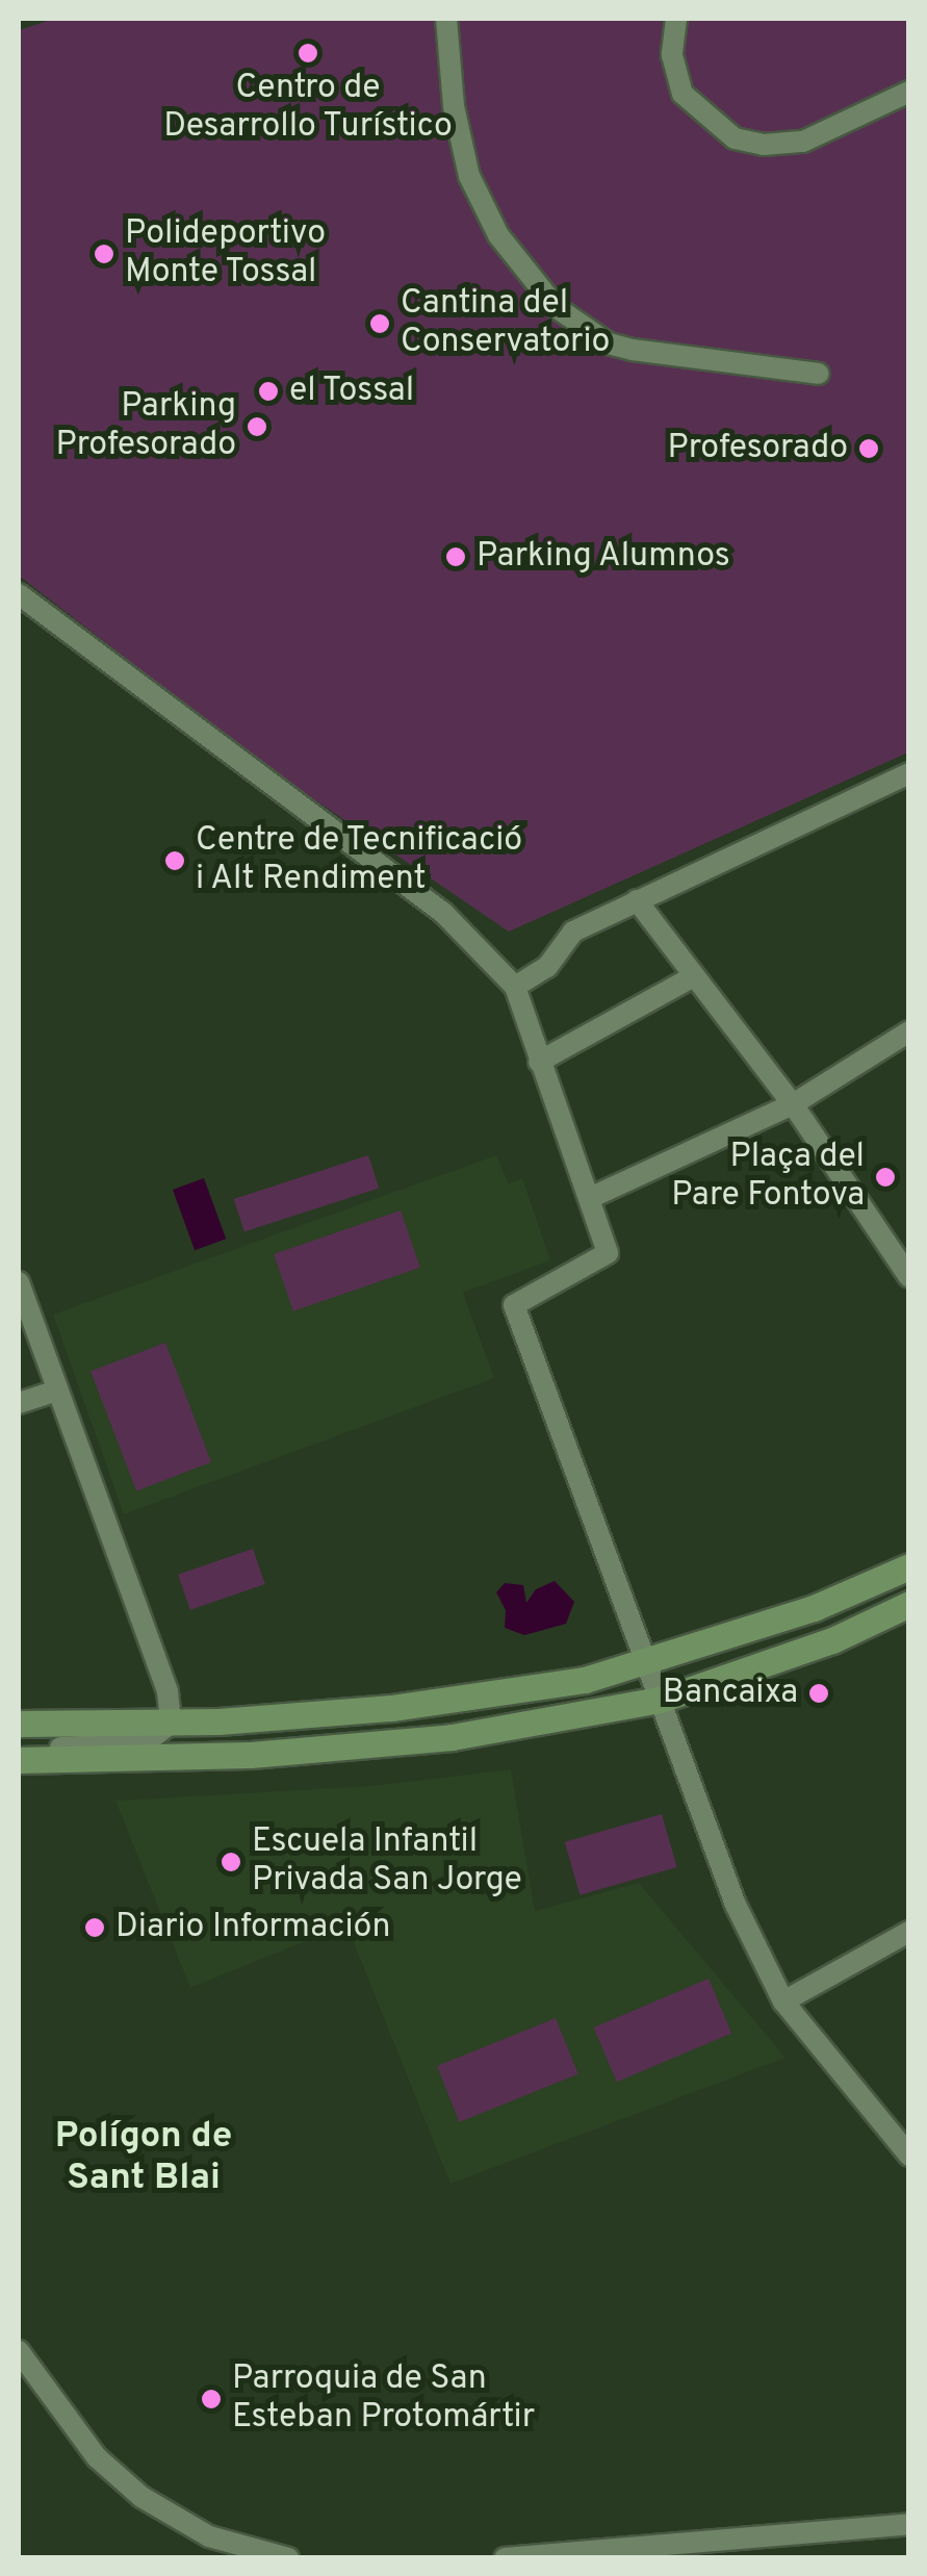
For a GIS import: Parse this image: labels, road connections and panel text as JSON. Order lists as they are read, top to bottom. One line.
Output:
{"districts":["Polígon de Sant Blai"],"places":["Centro de Desarrollo Turístico","Polideportivo Monte Tossal","Cantina del Conservatorio","el Tossal","Parking Profesorado","Profesorado","Parking Alumnos","Centre de Tecnificació i Alt Rendiment","Plaça del Pare Fontova","Bancaixa","Escuela Infantil Privada San Jorge","Diario Información","Parroquia de San Esteban Protomártir"]}
